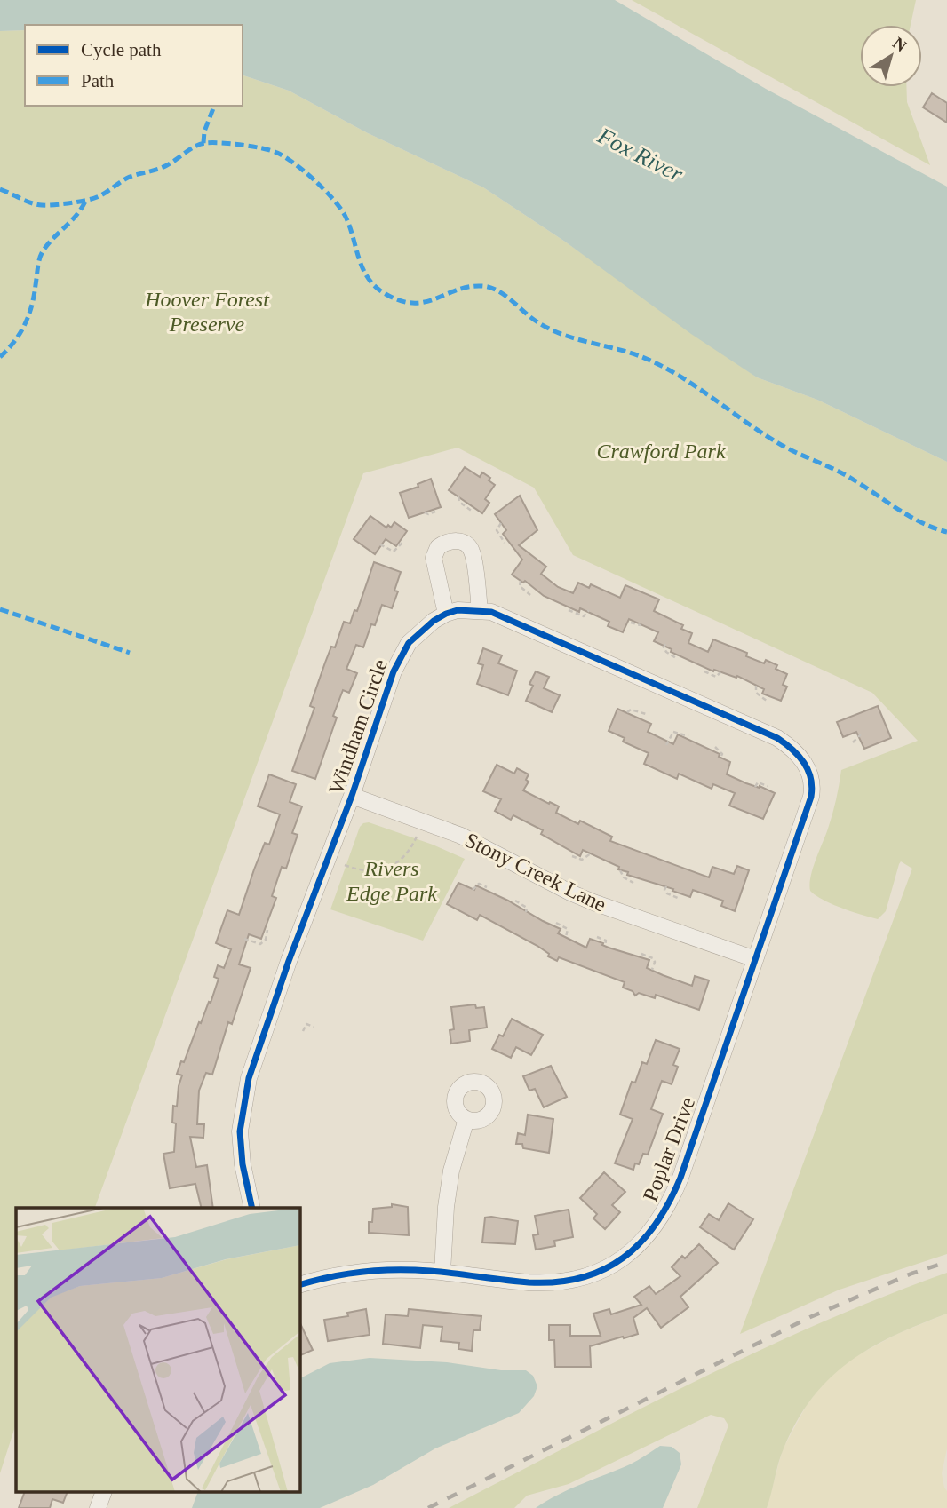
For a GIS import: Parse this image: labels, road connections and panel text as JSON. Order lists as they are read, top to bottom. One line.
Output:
{"streets":{"street":["Windham Circle","Stony Creek Lane","Poplar Drive"]},"crossings":[["Windham Circle","Stony Creek Lane"],["Windham Circle","Poplar Drive"],["Stony Creek Lane","Poplar Drive"]],"water":["Fox River"],"parks":["Hoover Forest Preserve","Crawford Park","Rivers Edge Park"],"legend":["Cycle path","Path"],"north":"top right"}
